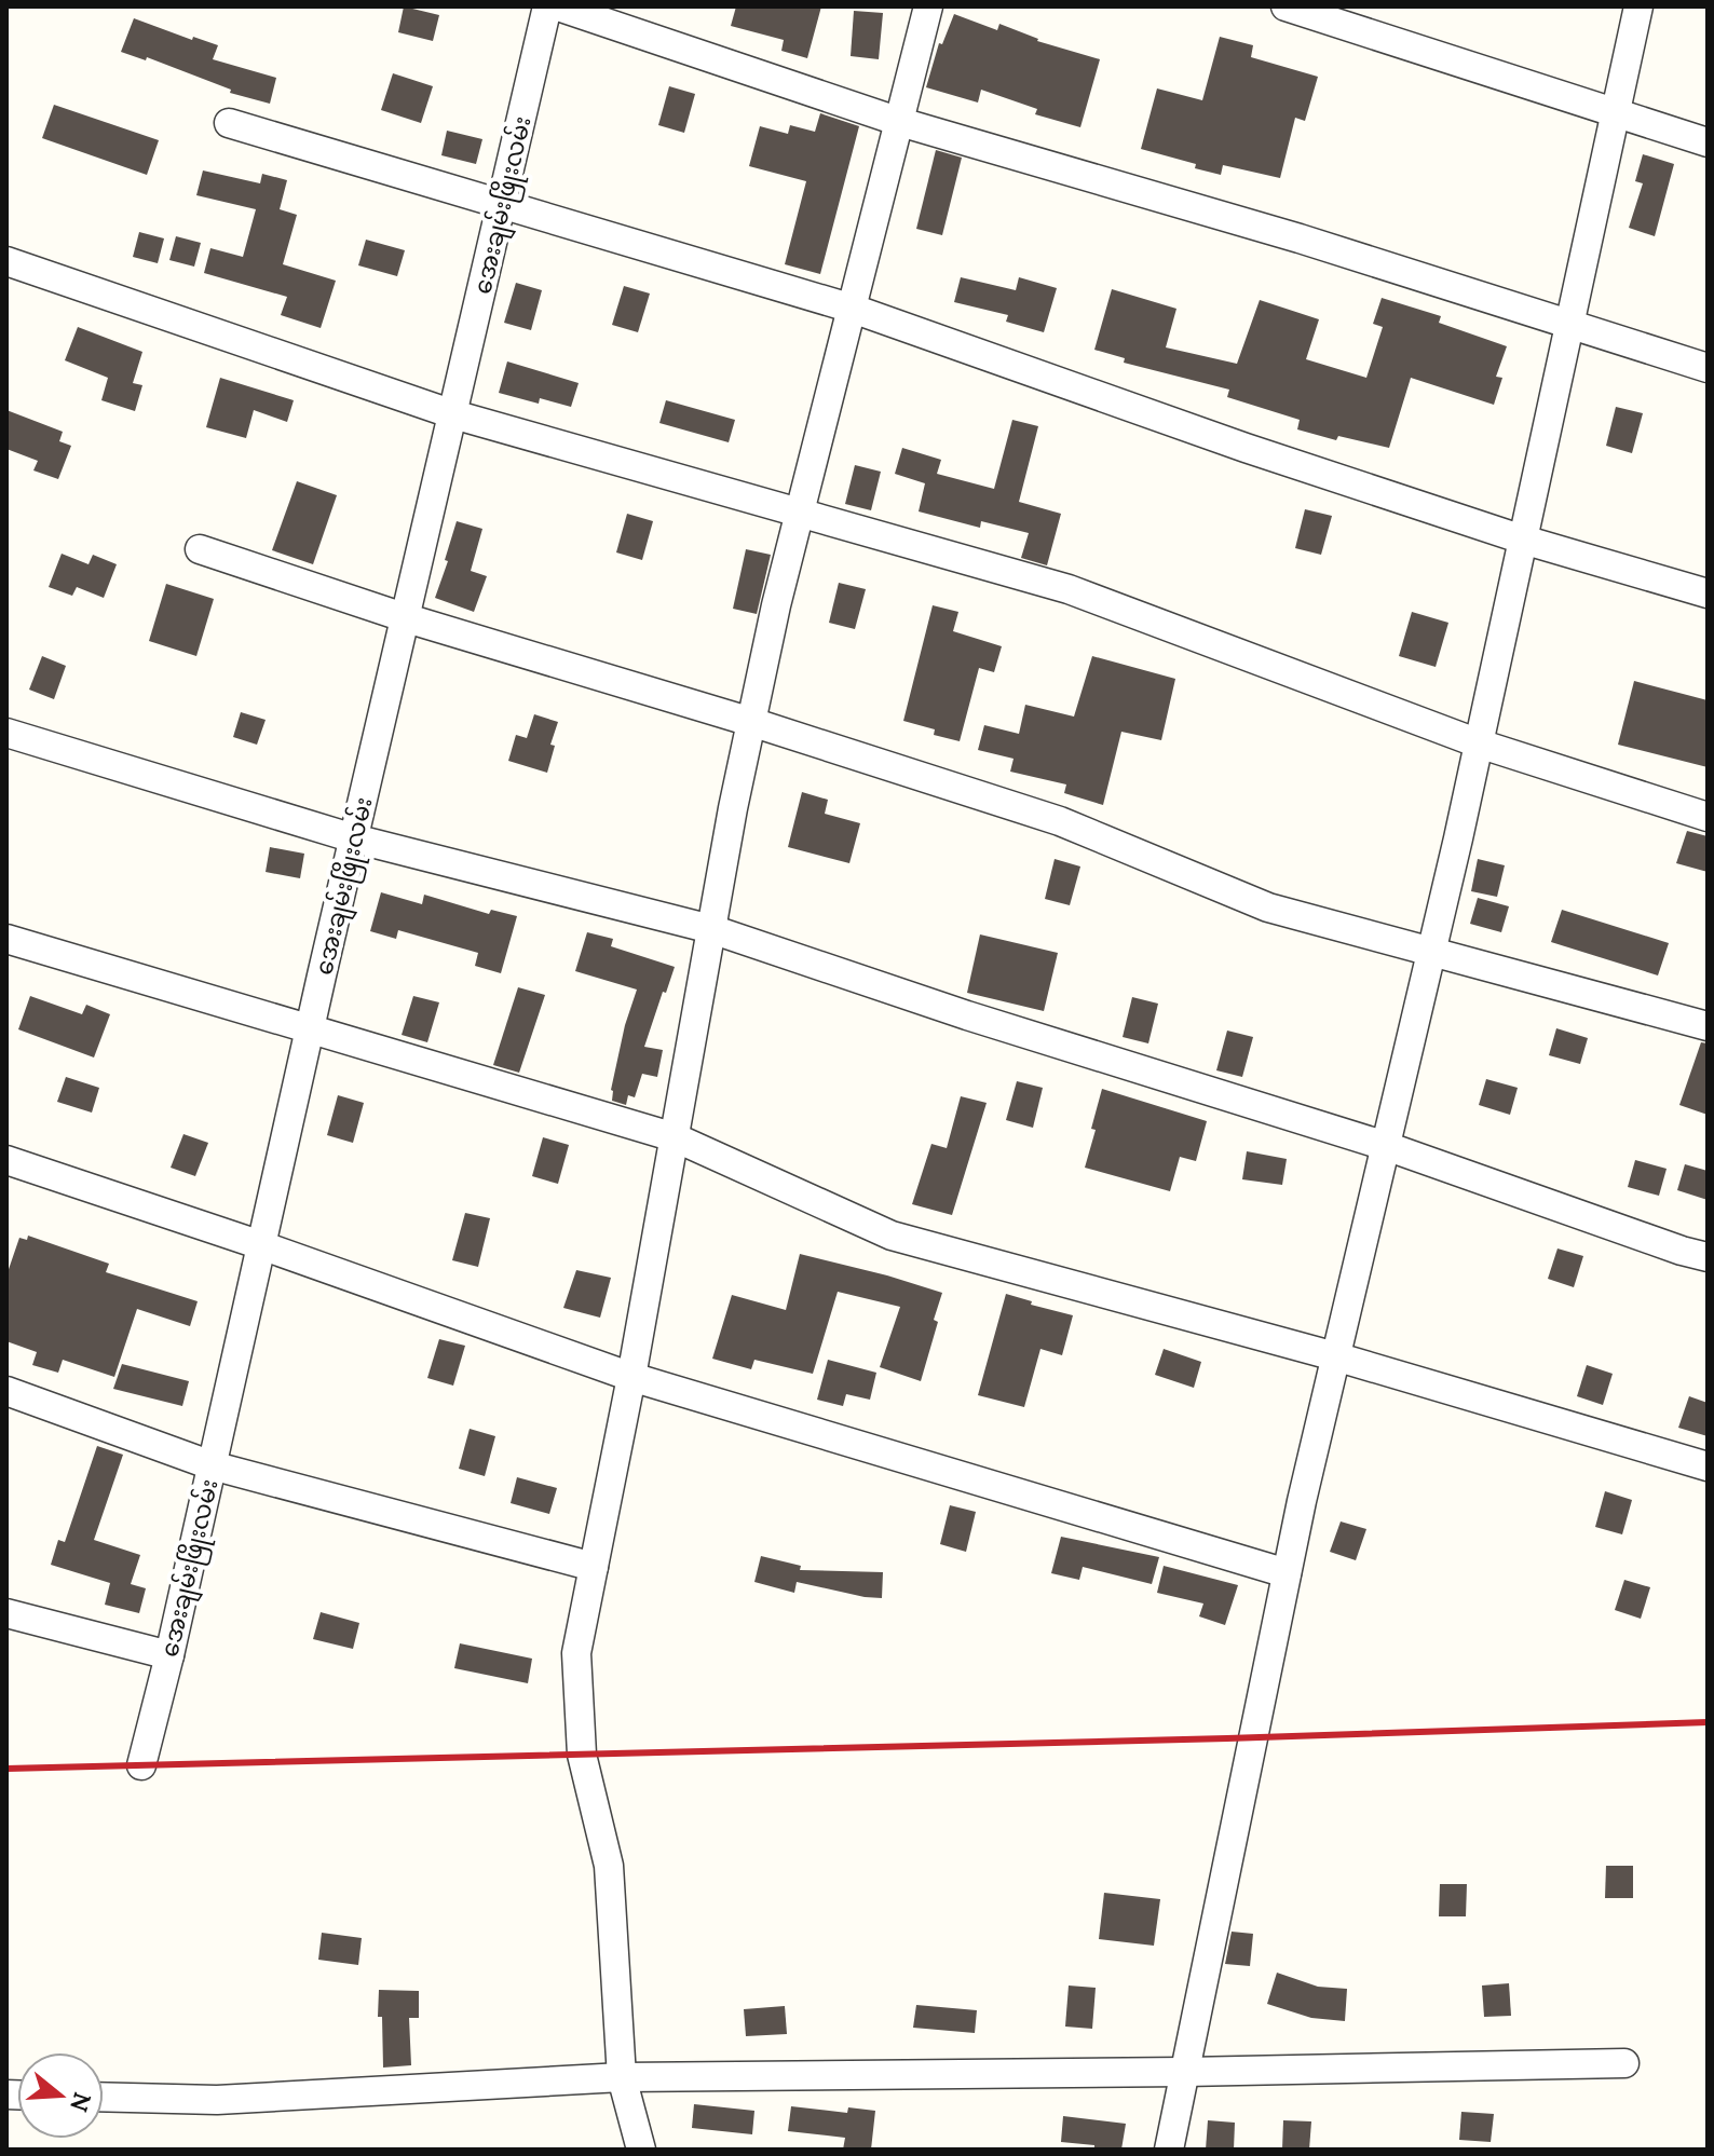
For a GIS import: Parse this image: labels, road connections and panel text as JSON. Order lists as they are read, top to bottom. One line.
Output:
{"streets":{"street":["အေးချမ်းဖြိုးလမ်း"]},"north":"right"}
